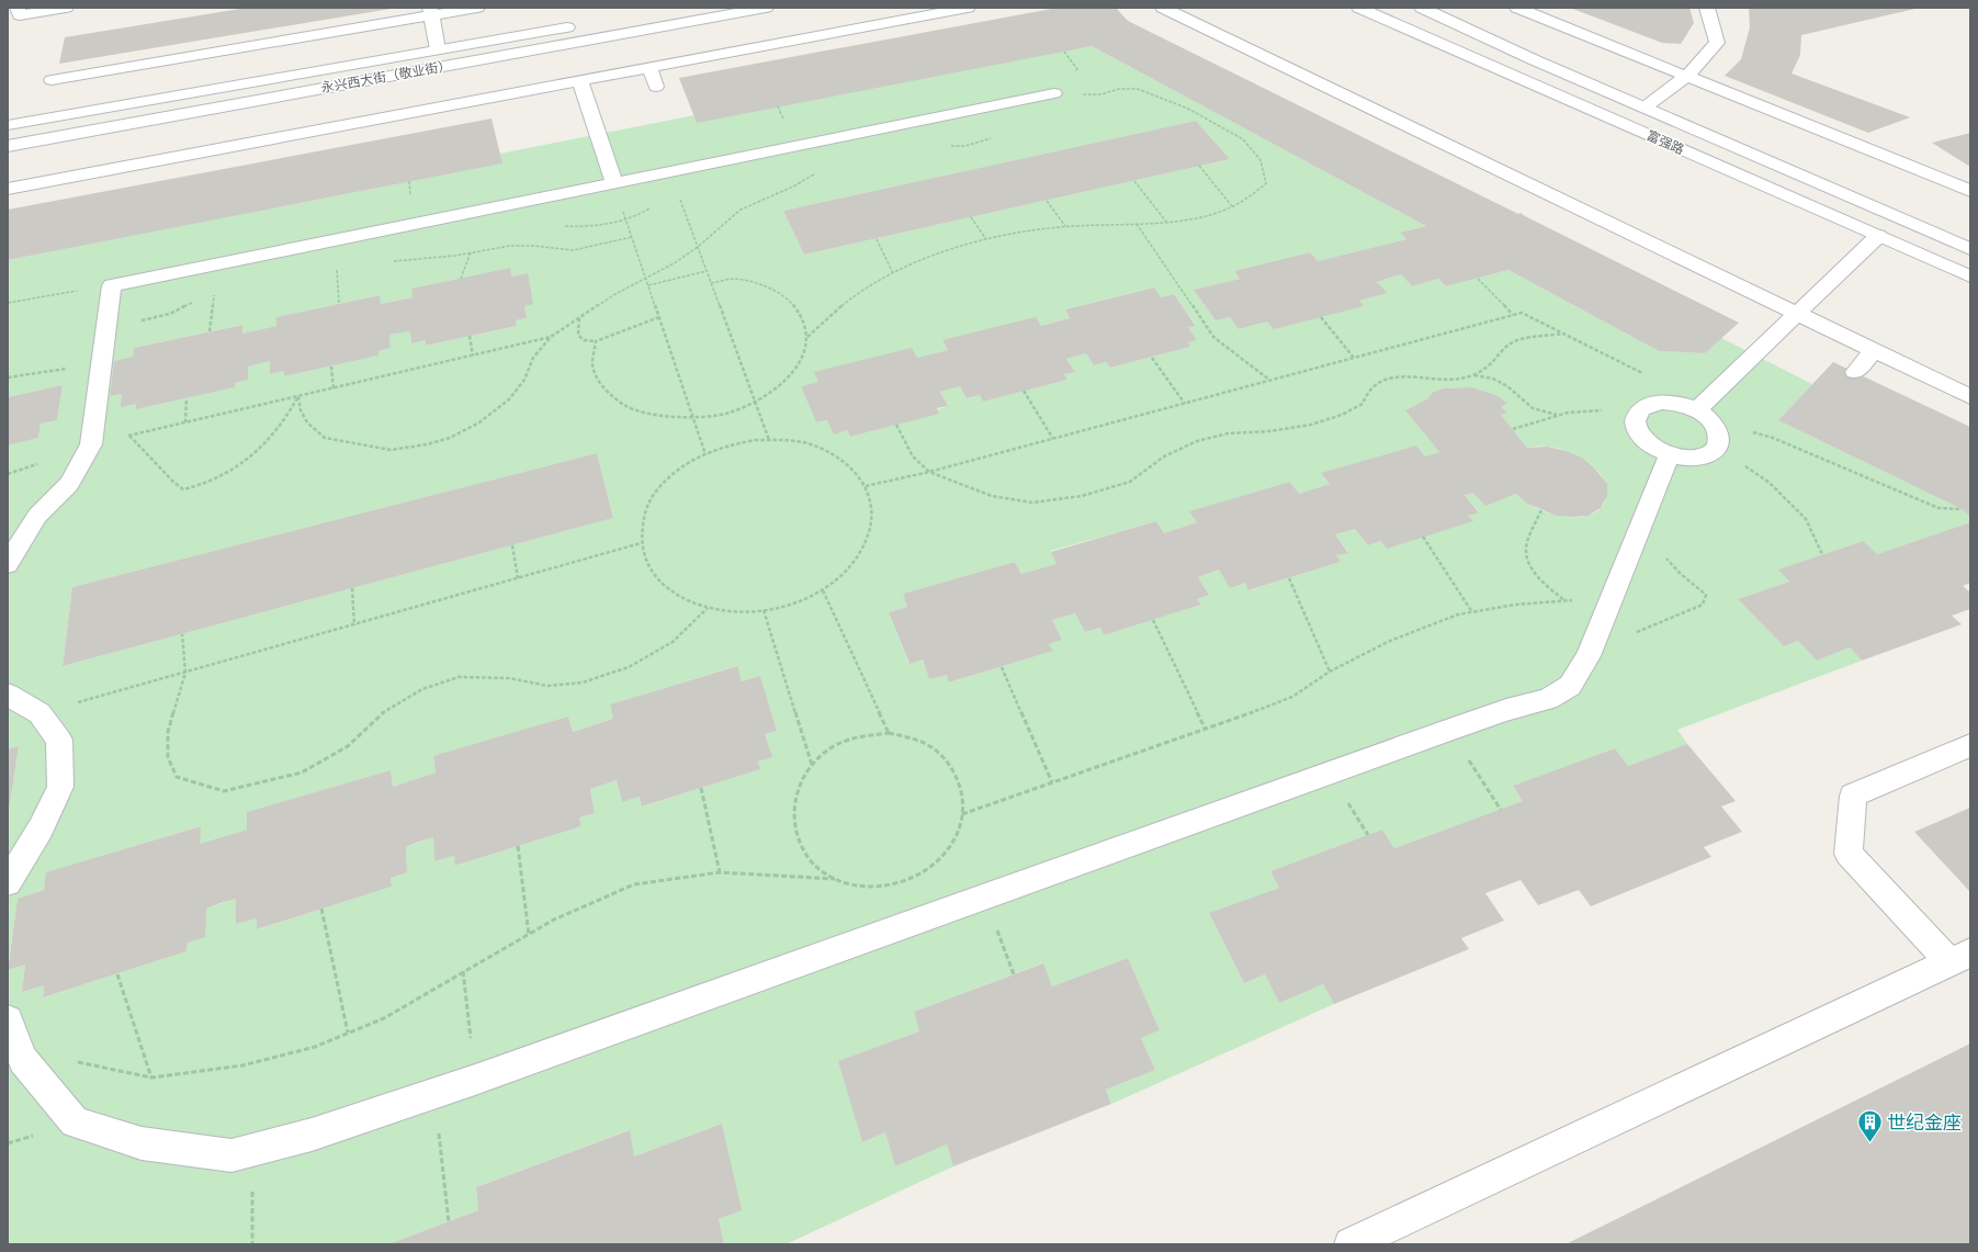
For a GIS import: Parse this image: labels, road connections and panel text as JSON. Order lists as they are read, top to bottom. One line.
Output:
{"streets":{"main road":["永兴西大街（敬业街）","富强路"]},"places":{"building":["世纪金座"]}}
